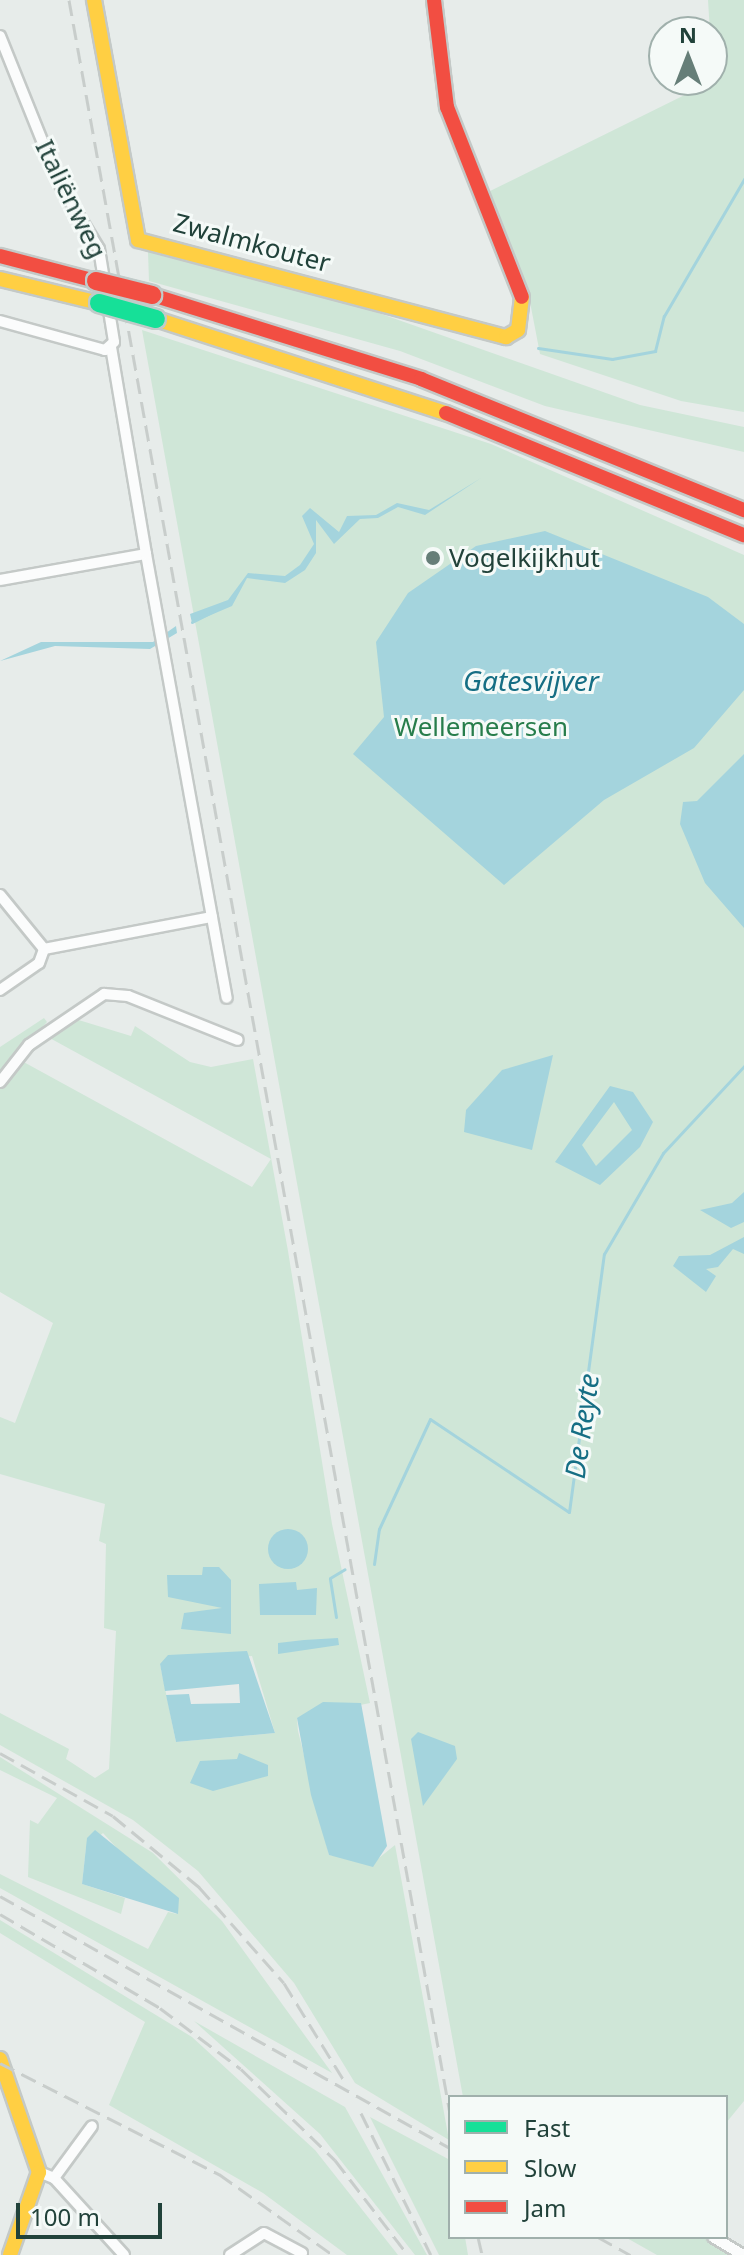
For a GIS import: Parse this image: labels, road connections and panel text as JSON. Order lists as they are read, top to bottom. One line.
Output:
{"streets":{"main road":["Zwalmkouter"],"street":["Italiënweg"]},"water":["Gatesvijver","De Reyte"],"parks":["Wellemeersen"],"places":["Vogelkijkhut"],"legend":["Fast","Slow","Jam"],"scale_bar":"100 m","north":"top"}
